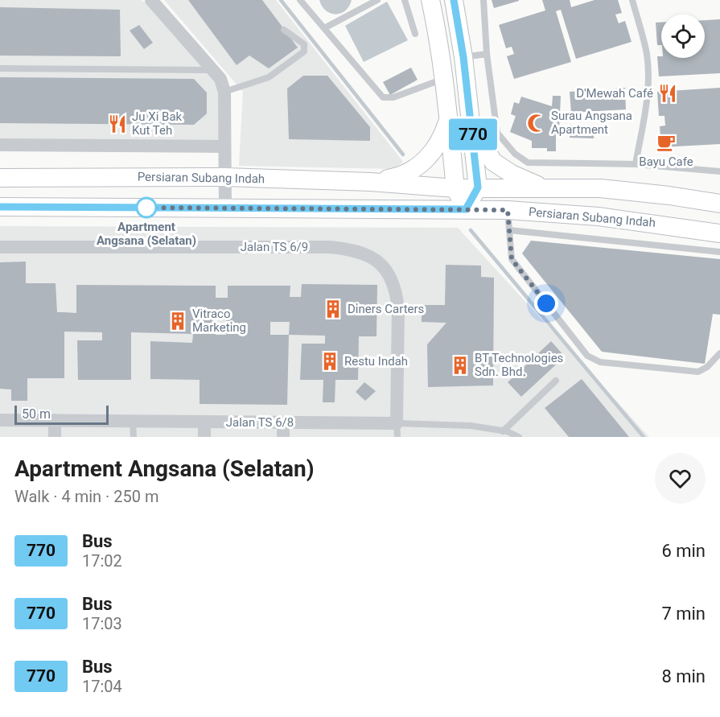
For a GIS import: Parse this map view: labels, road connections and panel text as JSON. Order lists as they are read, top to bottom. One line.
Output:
{"streets":{"main road":["Persiaran Subang Indah"],"street":["Jalan TS 6/9","Jalan TS 6/8"]},"crossings":[["Jalan TS 6/9","Jalan TS 6/8"]],"places":{"restaurant":["D'Mewah Café","Ju Xi Bak Kut Teh"],"mosque":["Surau Angsana Apartment"],"cafe":["Bayu Cafe"],"other":["Apartment Angsana (Selatan)"],"building":["Diners Carters","Vitraco Marketing","Restu Indah","BT Technologies Sdn. Bhd."]},"lines":["bus line 770"],"scale_bar":"50 m","page":{"on_map":"770","scale":"50 m","heading":["Apartment Angsana (Selatan)","Walk · 4 min · 250 m"],"list":[{"mark":"770","name":"Bus","note":"17:02","value":"6 min"},{"mark":"770","name":"Bus","note":"17:03","value":"7 min"},{"mark":"770","name":"Bus","note":"17:04","value":"8 min"}]}}
